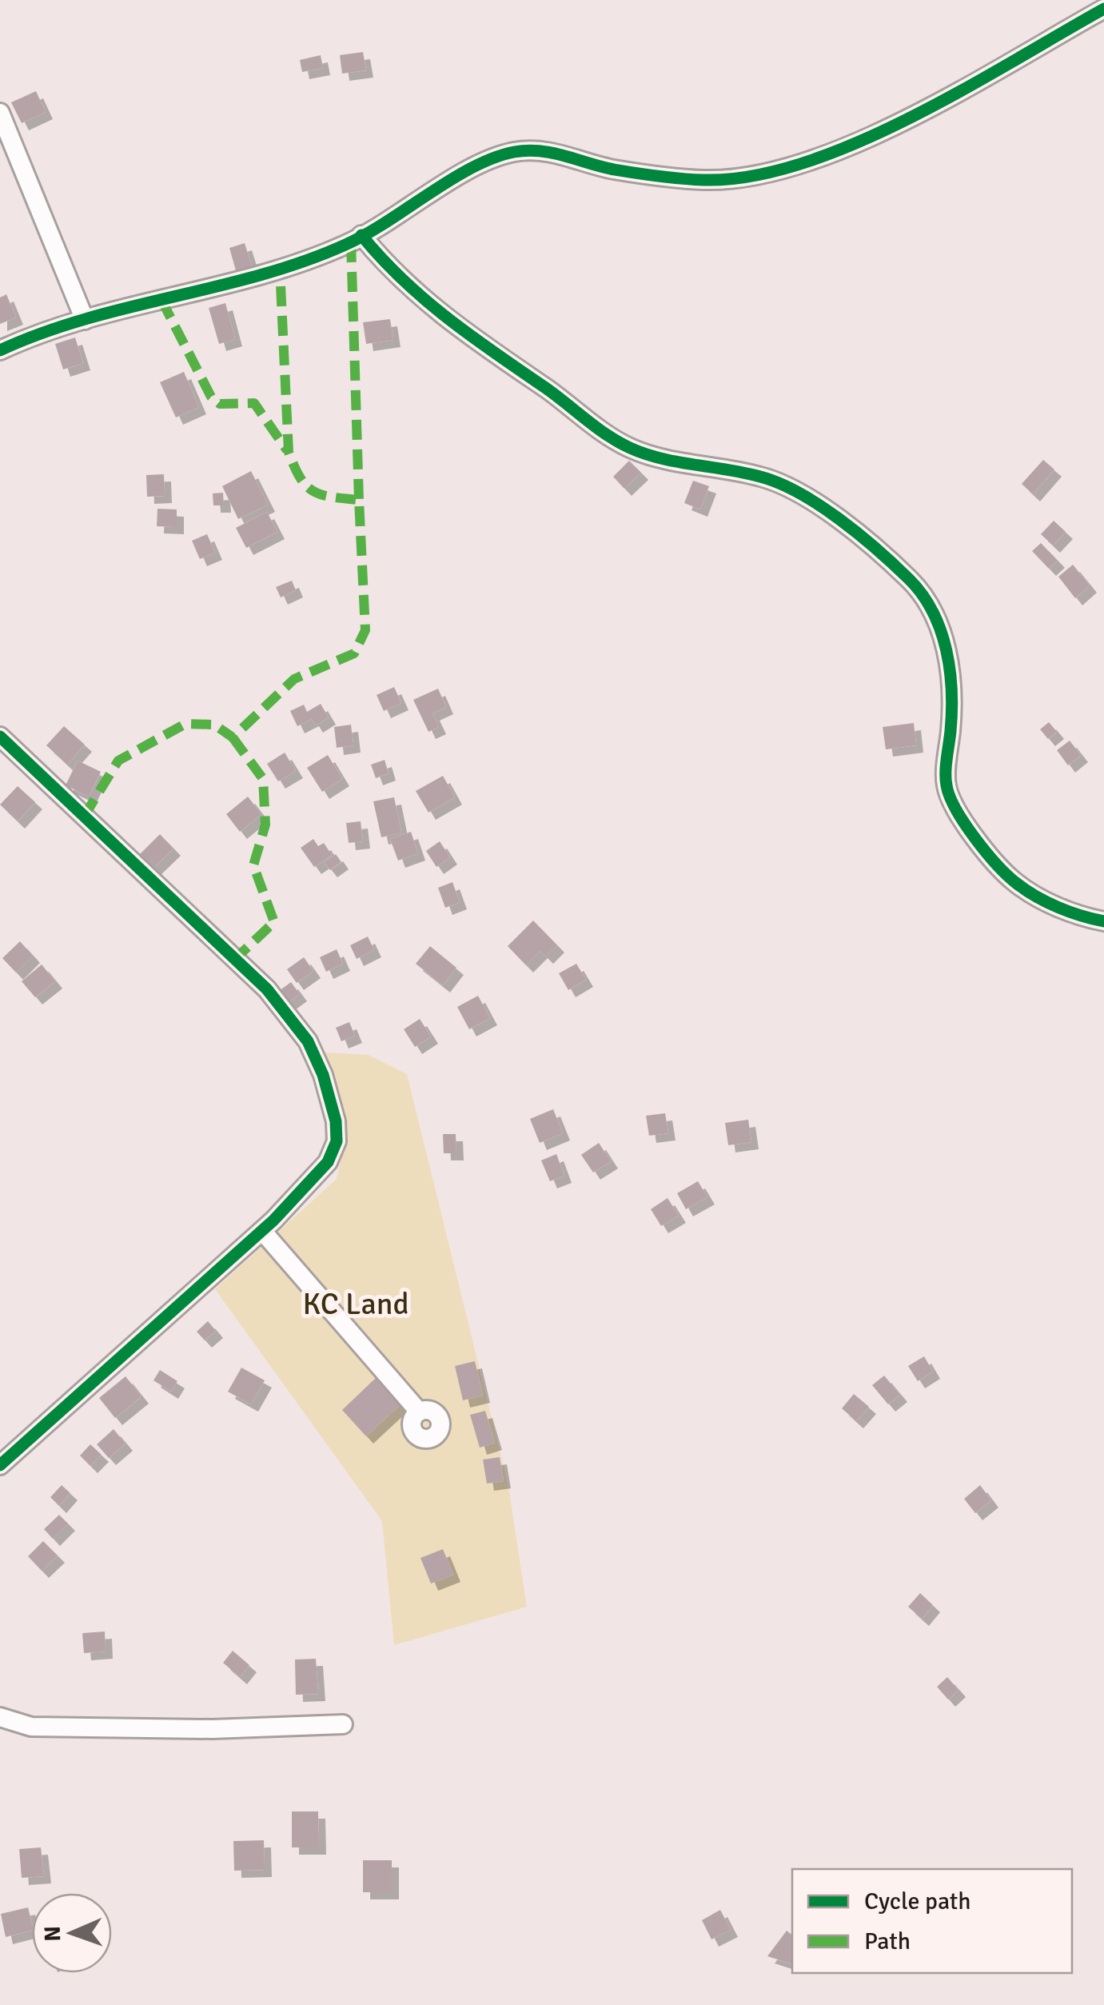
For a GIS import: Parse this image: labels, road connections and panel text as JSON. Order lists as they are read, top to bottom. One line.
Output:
{"parks":["KC Land"],"legend":["Cycle path","Path"],"north":"left"}
